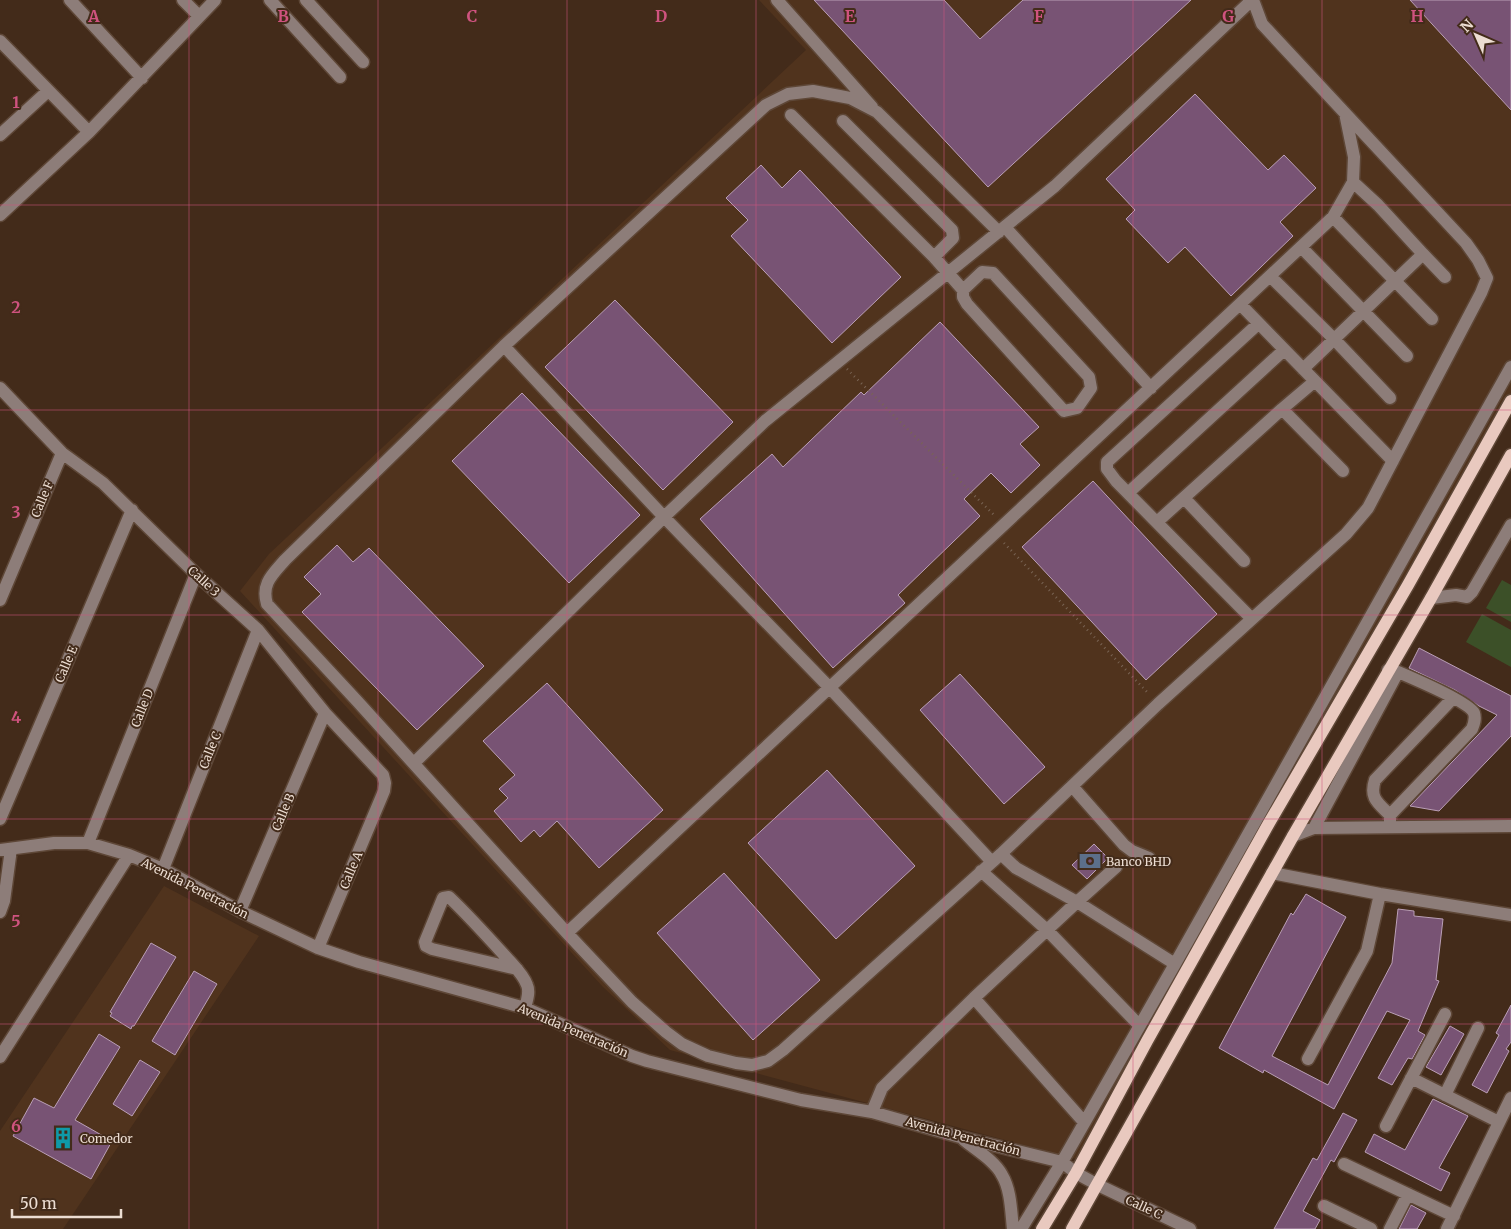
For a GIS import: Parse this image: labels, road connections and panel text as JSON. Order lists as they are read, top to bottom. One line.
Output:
{"streets":{"street":["Calle F","Calle 3","Calle E","Calle D","Calle C","Calle B","Calle A","Avenida Penetración"]},"crossings":[["Calle F","Calle 3"],["Calle 3","Calle E"],["Calle 3","Calle D"],["Calle 3","Calle C"],["Calle 3","Calle B"],["Calle 3","Calle A"],["Calle D","Avenida Penetración"],["Calle C","Avenida Penetración"],["Calle B","Avenida Penetración"],["Calle A","Avenida Penetración"]],"places":{"bank":["Banco BHD"],"building":["Comedor"]},"scale_bar":"50 m","north":"top left","grid":{"columns":["A","B","C","D","E","F","G","H"],"rows":["1","2","3","4","5","6"]}}
